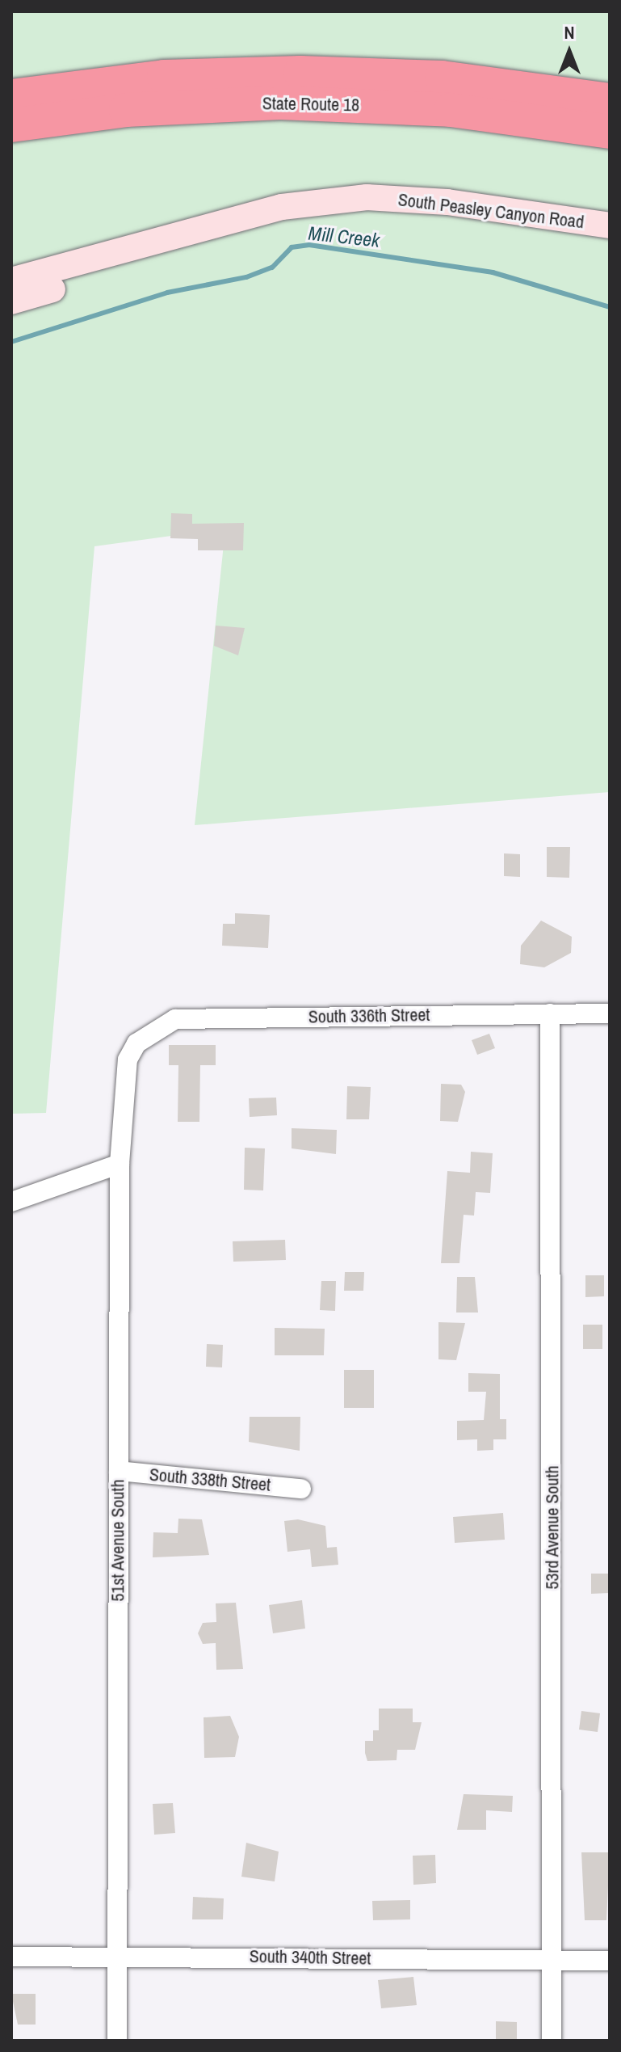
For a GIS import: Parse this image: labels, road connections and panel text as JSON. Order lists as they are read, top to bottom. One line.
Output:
{"streets":{"highway":["State Route 18"],"main road":["South Peasley Canyon Road"],"street":["South 336th Street","South 338th Street","53rd Avenue South","51st Avenue South","South 340th Street"]},"crossings":[["South 336th Street","53rd Avenue South"],["South 336th Street","51st Avenue South"],["South 338th Street","51st Avenue South"],["53rd Avenue South","South 340th Street"],["51st Avenue South","South 340th Street"]],"water":["Mill Creek"],"north":"top"}
